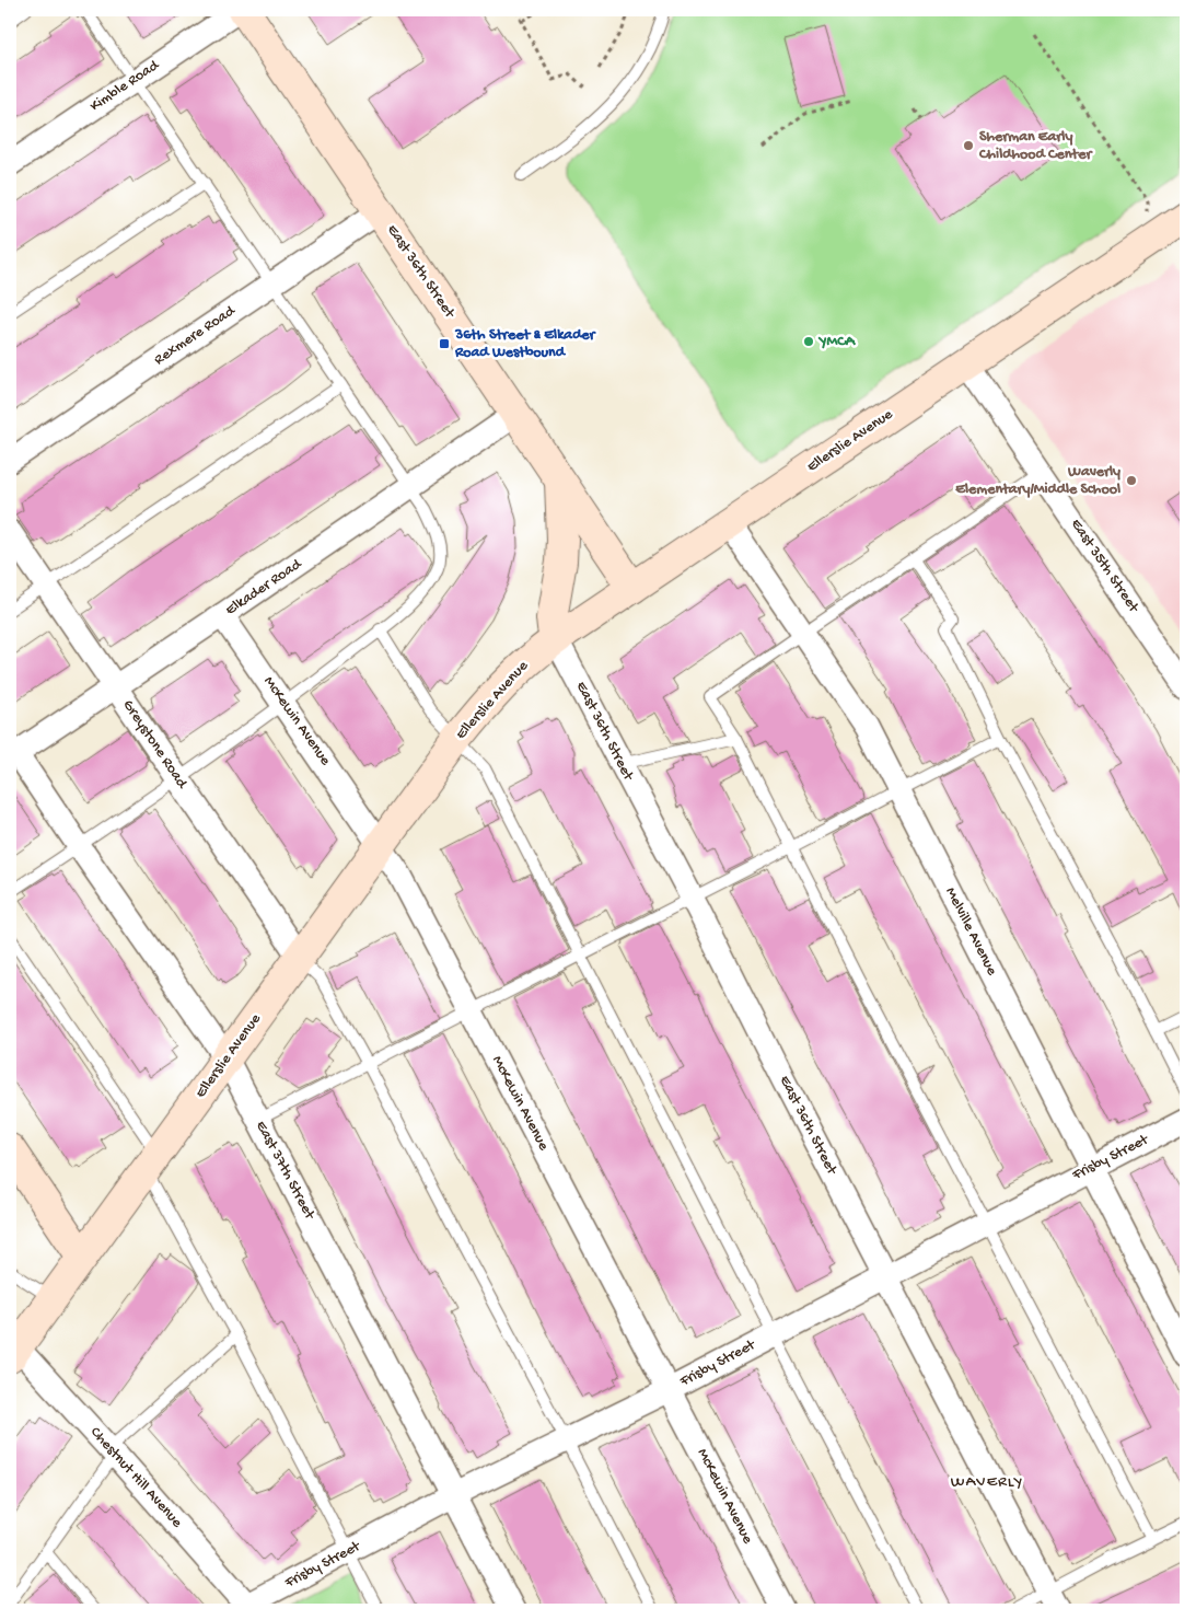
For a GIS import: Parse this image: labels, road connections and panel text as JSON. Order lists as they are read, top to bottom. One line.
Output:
{"streets":{"street":["Kimble Road","East 36th Street","Rexmere Road","Ellerslie Avenue","East 35th Street","Elkader Road","McKewin Avenue","Greystone Road","Melville Avenue","Frisby Street","East 37th Street","Chestnut Hill Avenue"]},"crossings":[["East 36th Street","Rexmere Road"],["East 36th Street","Ellerslie Avenue"],["East 36th Street","Elkader Road"],["East 36th Street","Frisby Street"],["Ellerslie Avenue","East 35th Street"],["Ellerslie Avenue","McKewin Avenue"],["Ellerslie Avenue","Greystone Road"],["Ellerslie Avenue","Melville Avenue"],["Ellerslie Avenue","East 37th Street"],["Ellerslie Avenue","Chestnut Hill Avenue"],["Elkader Road","McKewin Avenue"],["Elkader Road","Greystone Road"],["Elkader Road","East 37th Street"],["McKewin Avenue","Frisby Street"],["Melville Avenue","Frisby Street"],["Frisby Street","East 37th Street"],["Frisby Street","Chestnut Hill Avenue"]],"districts":["WAVERLY"],"places":{"other":["Sherman Early Childhood Center","YMCA","Waverly Elementary/Middle School"],"transit":["36th Street & Elkader Road Westbound"]}}
